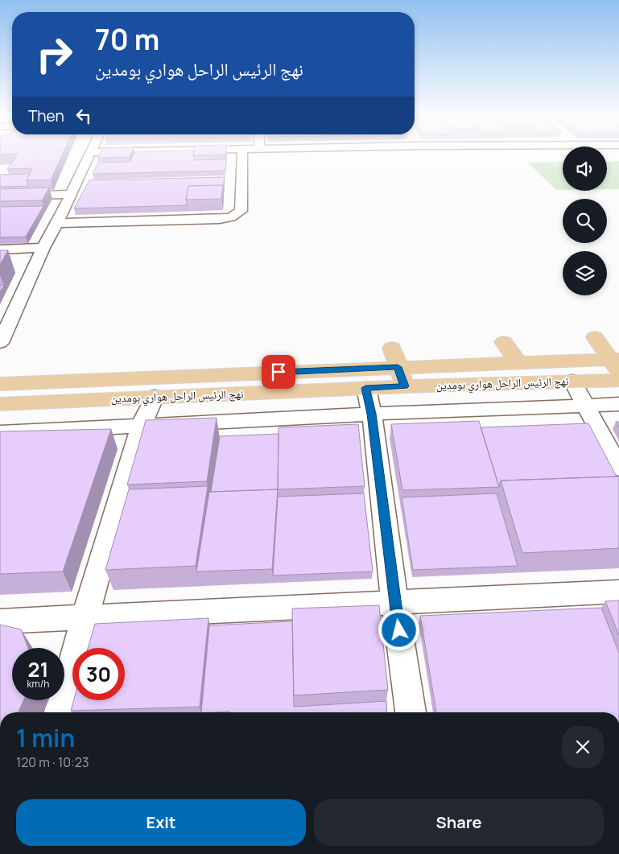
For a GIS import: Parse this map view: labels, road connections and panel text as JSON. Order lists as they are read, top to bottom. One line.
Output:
{"streets":{"main road":["نهج الرئيس الراحل هواري بومدين"]},"page":{"turn":["70 m","نهج الرئيس الراحل هواري بومدين"],"then":"Then","speed":"21 km/h","limit":"30","heading":["1 min","120 m · 10:23"],"buttons":["Exit","Share"]}}
